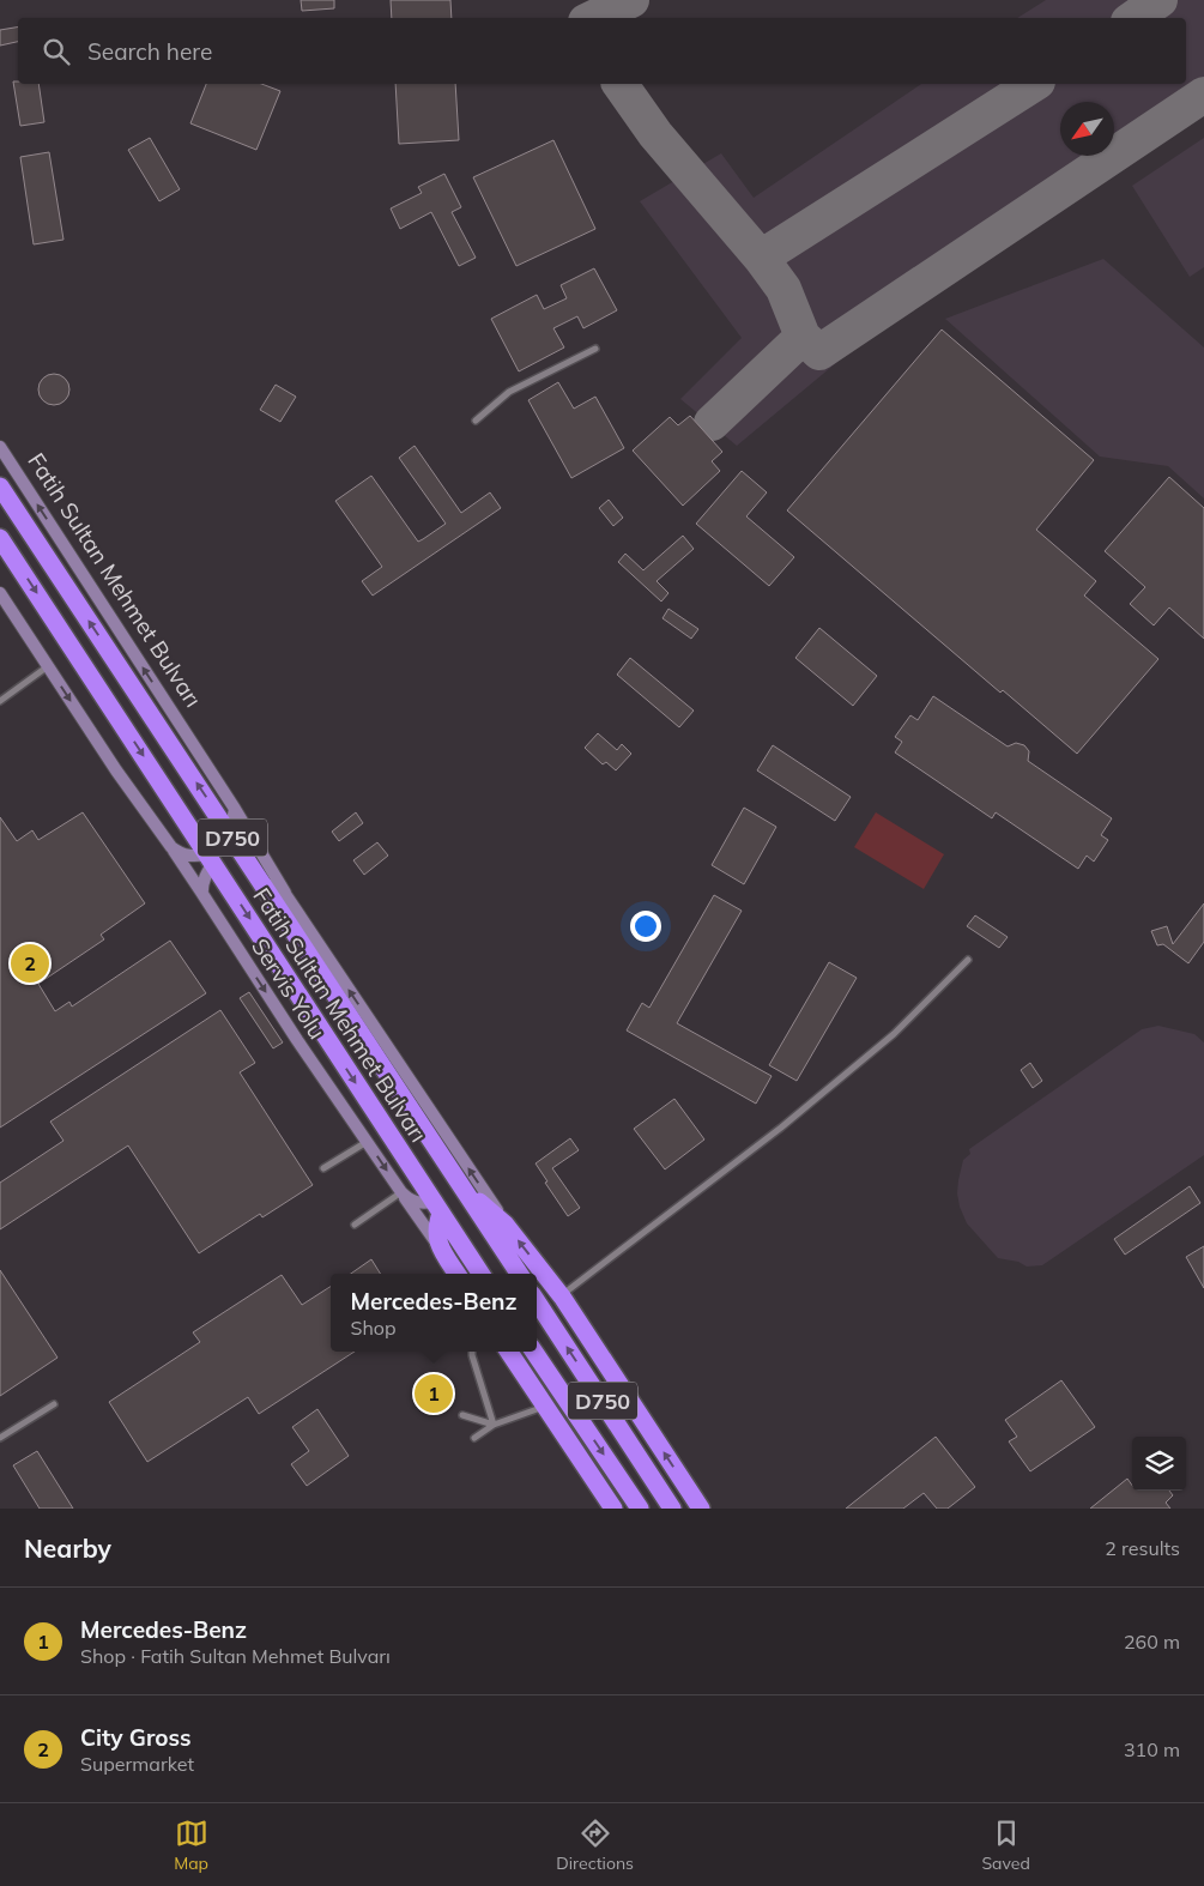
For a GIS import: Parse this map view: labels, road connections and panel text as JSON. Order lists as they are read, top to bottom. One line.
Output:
{"streets":{"highway":["Fatih Sultan Mehmet Bulvarı","D750"],"street":["Servis Yolu"]},"one_way":["Servis Yolu"],"north":"bottom left","page":{"search":"Search here","pins":["2","1"],"popup":["Mercedes-Benz","Shop"],"heading":["Nearby","2 results"],"list":[{"mark":"1","name":"Mercedes-Benz","note":"Shop · Fatih Sultan Mehmet Bulvarı","value":"260 m"},{"mark":"2","name":"City Gross","note":"Supermarket","value":"310 m"}],"nav":["Map","Directions","Saved"]}}
